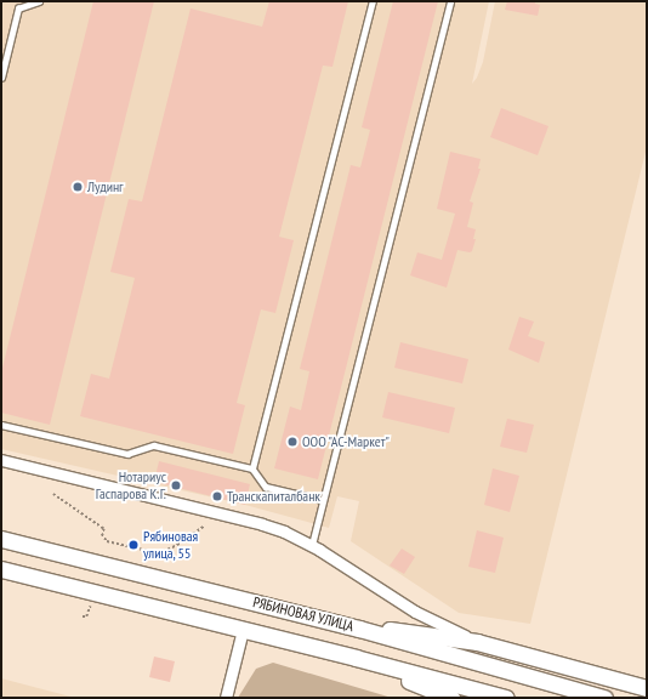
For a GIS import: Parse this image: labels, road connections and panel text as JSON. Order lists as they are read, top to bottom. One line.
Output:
{"streets":{"main road":["РЯБИНОВАЯ УЛИЦА"]},"places":["Лудинг","ООО \"АС-Маркет\"","Нотариус Гаспарова К.Г.","Транскапиталбанк","Рябиновая улица, 55"]}
